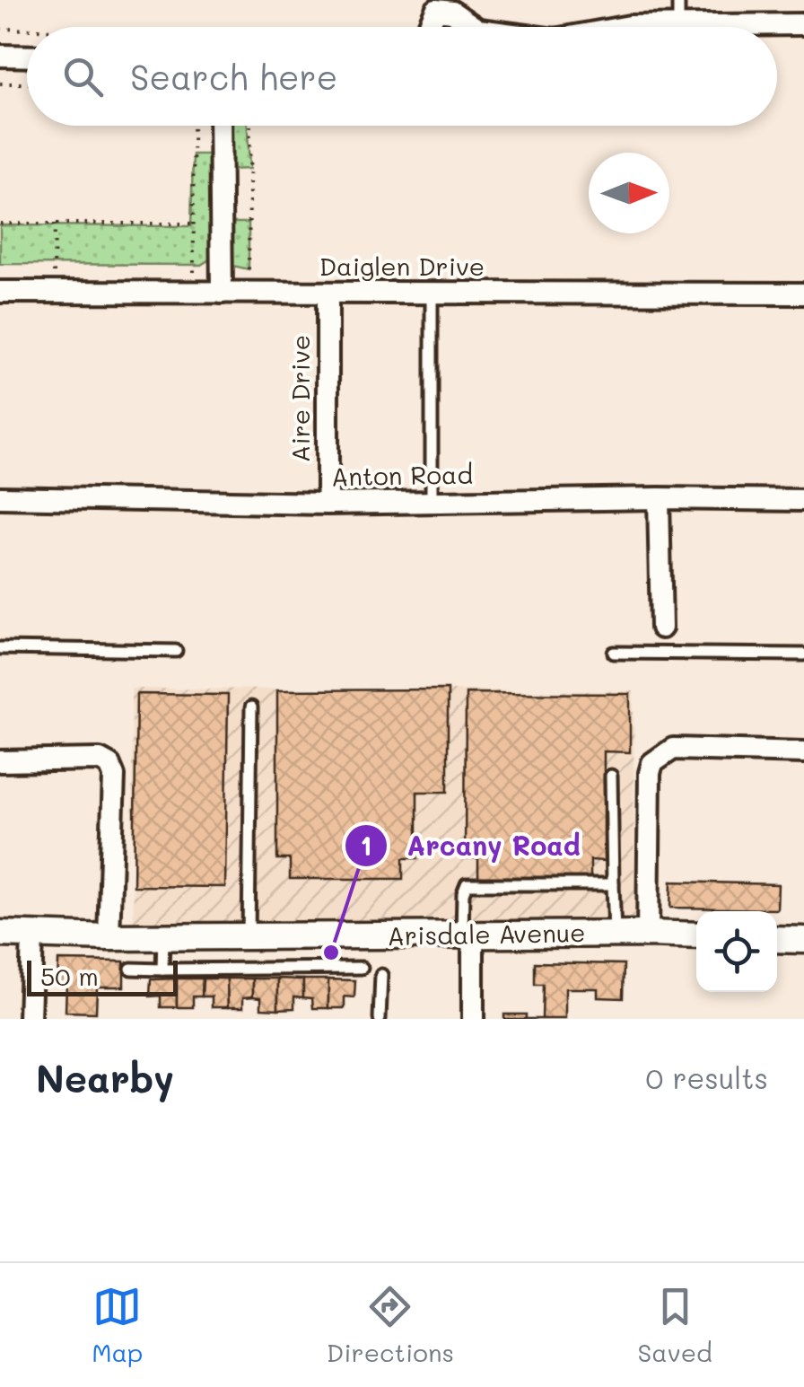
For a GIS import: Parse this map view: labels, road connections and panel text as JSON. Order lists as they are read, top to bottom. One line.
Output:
{"streets":{"street":["Daiglen Drive","Aire Drive","Anton Road","Arisdale Avenue"]},"crossings":[["Daiglen Drive","Aire Drive"],["Aire Drive","Anton Road"]],"places":["Arcany Road"],"scale_bar":"50 m","north":"right","page":{"search":"Search here","scale":"50 m","heading":["Nearby","0 results"],"nav":["Map","Directions","Saved"]}}
